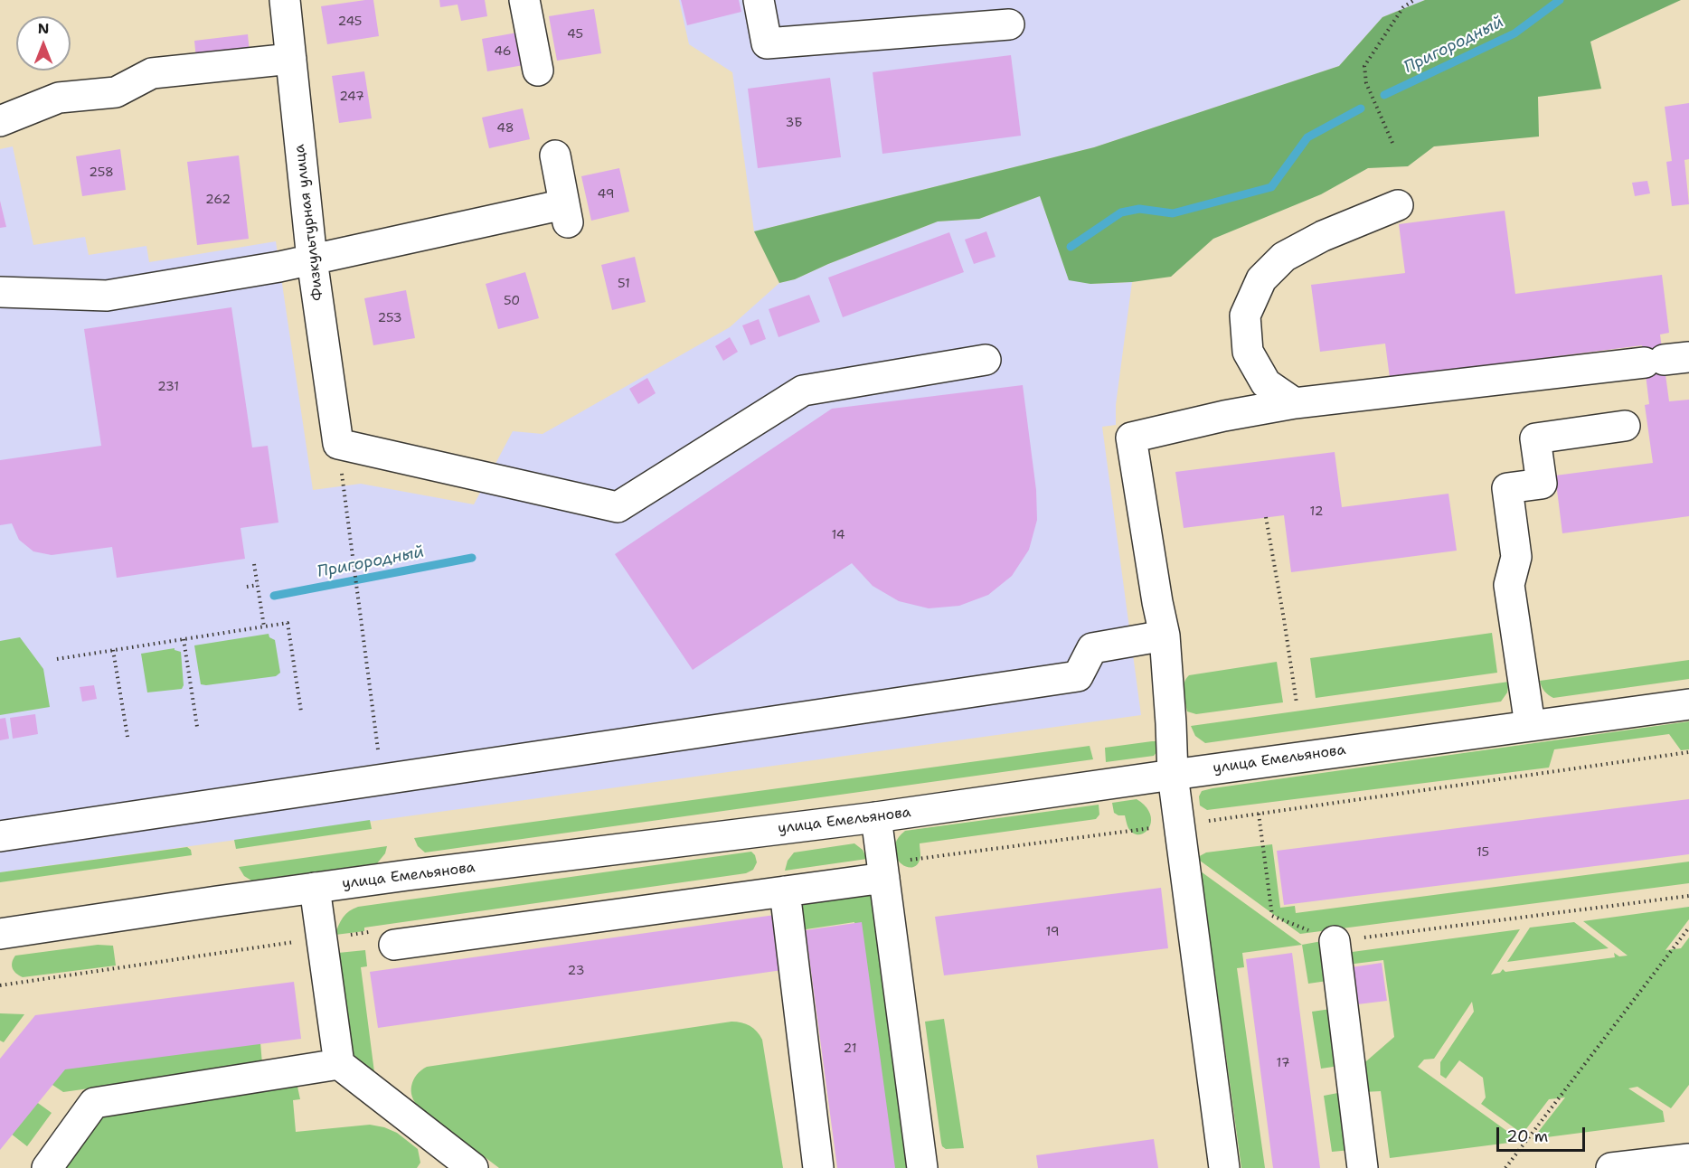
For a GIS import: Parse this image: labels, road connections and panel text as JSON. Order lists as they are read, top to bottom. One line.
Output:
{"streets":{"main road":["Физкультурная улица","улица Емельянова"]},"water":["Пригородный"],"house_numbers":["245","45","46","247","3Б","48","258","49","262","51","50","253","231","12","14","15","19","23","21","17"],"scale_bar":"20 m","north":"top"}
